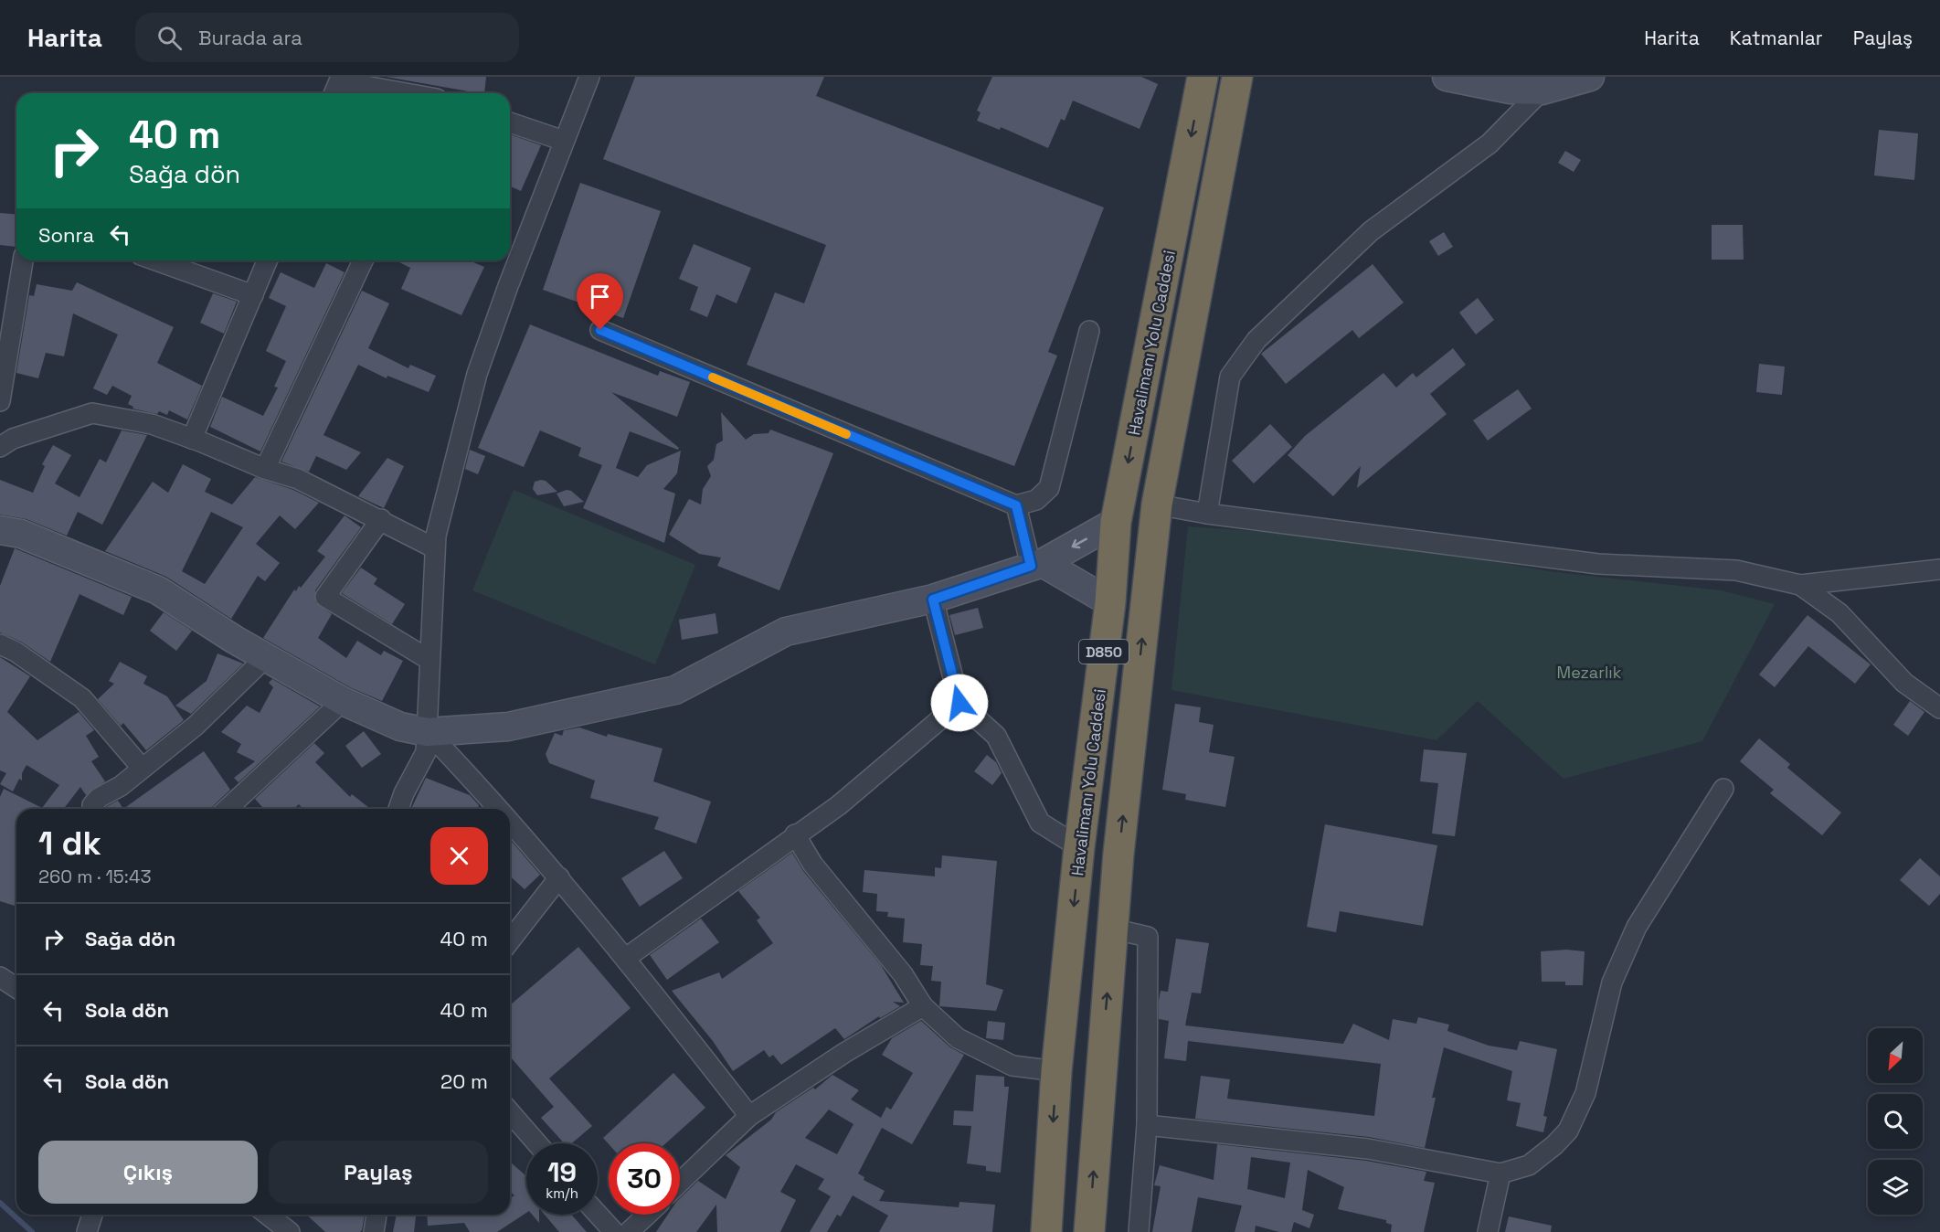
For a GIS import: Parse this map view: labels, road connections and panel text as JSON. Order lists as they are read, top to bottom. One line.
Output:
{"streets":{"highway":["Havalimanı Yolu Caddesi","D850"]},"parks":["Mezarlık"],"north":"bottom left","page":{"header":"Harita","search":"Burada ara","nav":["Harita","Katmanlar","Paylaş"],"turn":["40 m","Sağa dön"],"then":"Sonra","heading":["1 dk","260 m · 15:43"],"list":[{"name":"Sağa dön","value":"40 m"},{"name":"Sola dön","value":"40 m"},{"name":"Sola dön","value":"20 m"}],"buttons":["Çıkış","Paylaş"],"speed":"19 km/h","limit":"30"}}
